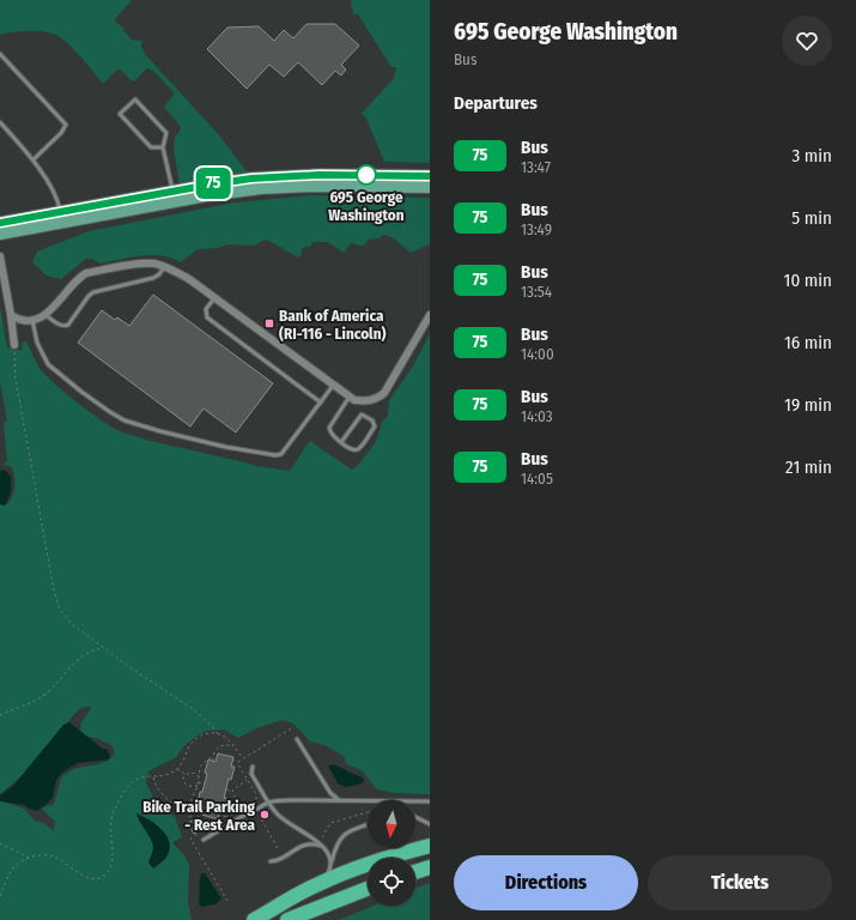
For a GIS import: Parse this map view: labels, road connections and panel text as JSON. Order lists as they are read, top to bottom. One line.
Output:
{"places":{"other":["695 George Washington","Bike Trail Parking - Rest Area"],"transit":["Bank of America (RI-116 - Lincoln)"]},"lines":["bus line 75"],"north":"bottom","page":{"on_map":"75","heading":[["695 George Washington","Bus"],"Departures"],"list":[{"mark":"75","name":"Bus","note":"13:47","value":"3 min"},{"mark":"75","name":"Bus","note":"13:49","value":"5 min"},{"mark":"75","name":"Bus","note":"13:54","value":"10 min"},{"mark":"75","name":"Bus","note":"14:00","value":"16 min"},{"mark":"75","name":"Bus","note":"14:03","value":"19 min"},{"mark":"75","name":"Bus","note":"14:05","value":"21 min"}],"buttons":["Directions","Tickets"]}}
